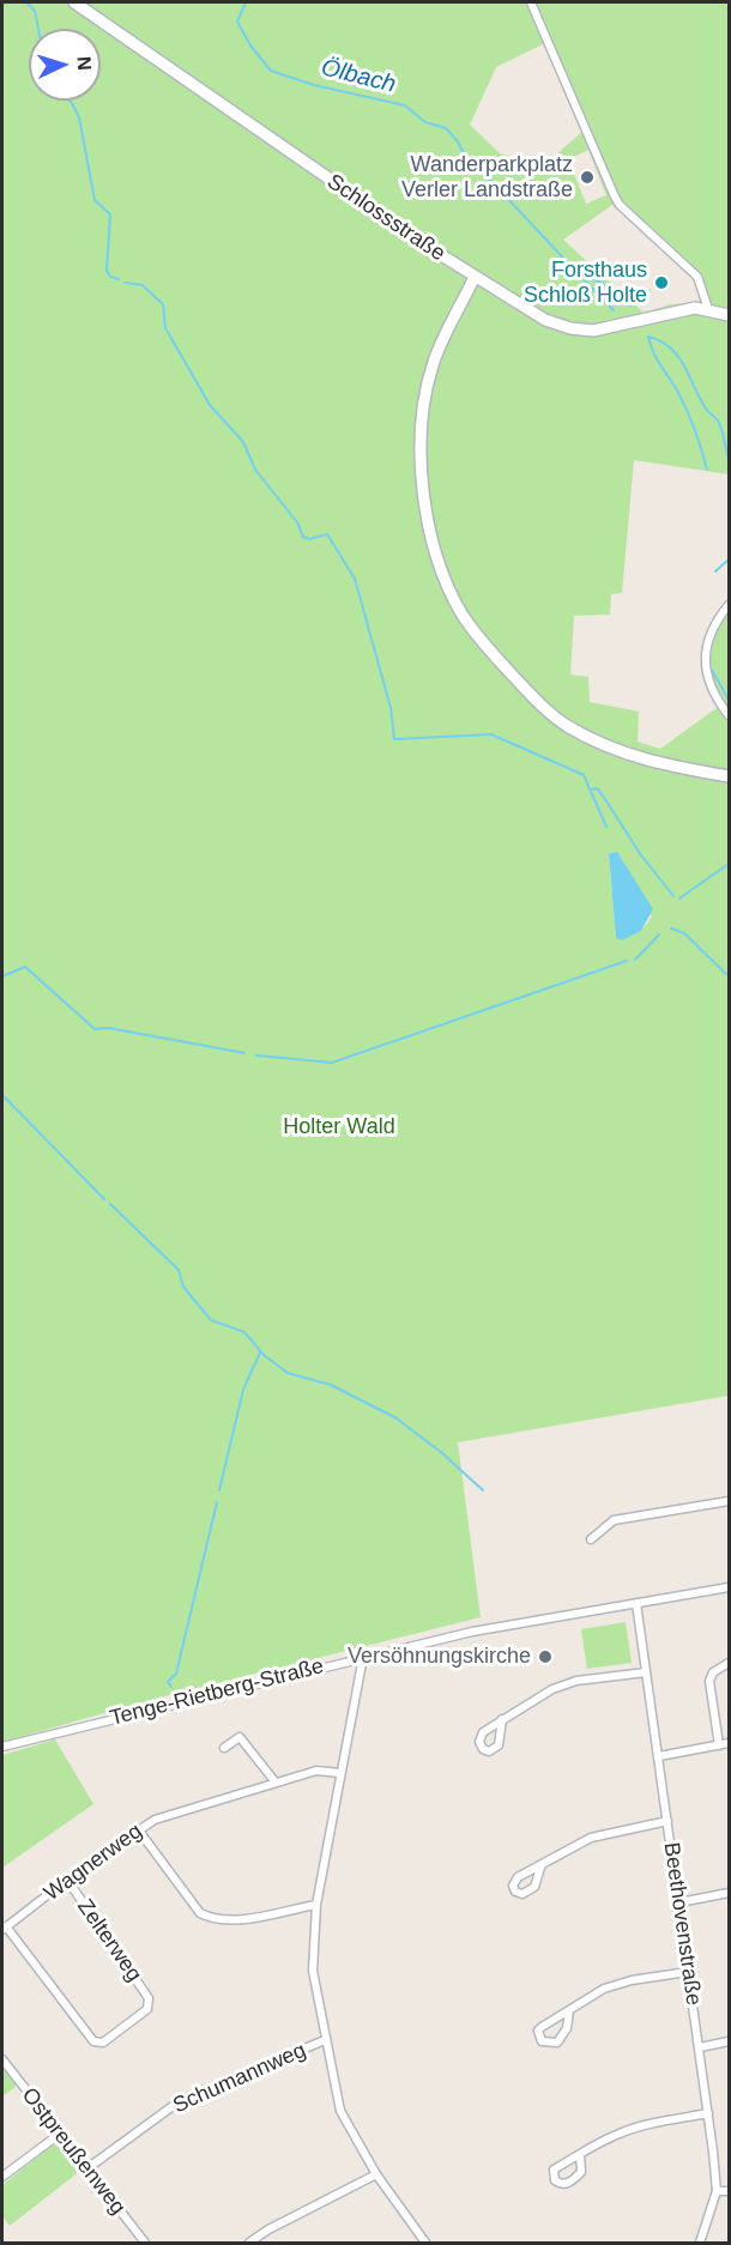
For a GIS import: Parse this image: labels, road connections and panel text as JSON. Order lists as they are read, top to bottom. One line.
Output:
{"streets":{"main road":["Schlossstraße"],"street":["Tenge-Rietberg-Straße","Wagnerweg","Beethovenstraße","Zelterweg","Schumannweg","Ostpreußenweg"]},"crossings":[["Tenge-Rietberg-Straße","Beethovenstraße"],["Wagnerweg","Zelterweg"],["Schumannweg","Ostpreußenweg"]],"water":["Ölbach"],"parks":["Holter Wald"],"places":["Wanderparkplatz Verler Landstraße","Forsthaus Schloß Holte","Versöhnungskirche"],"north":"right"}
